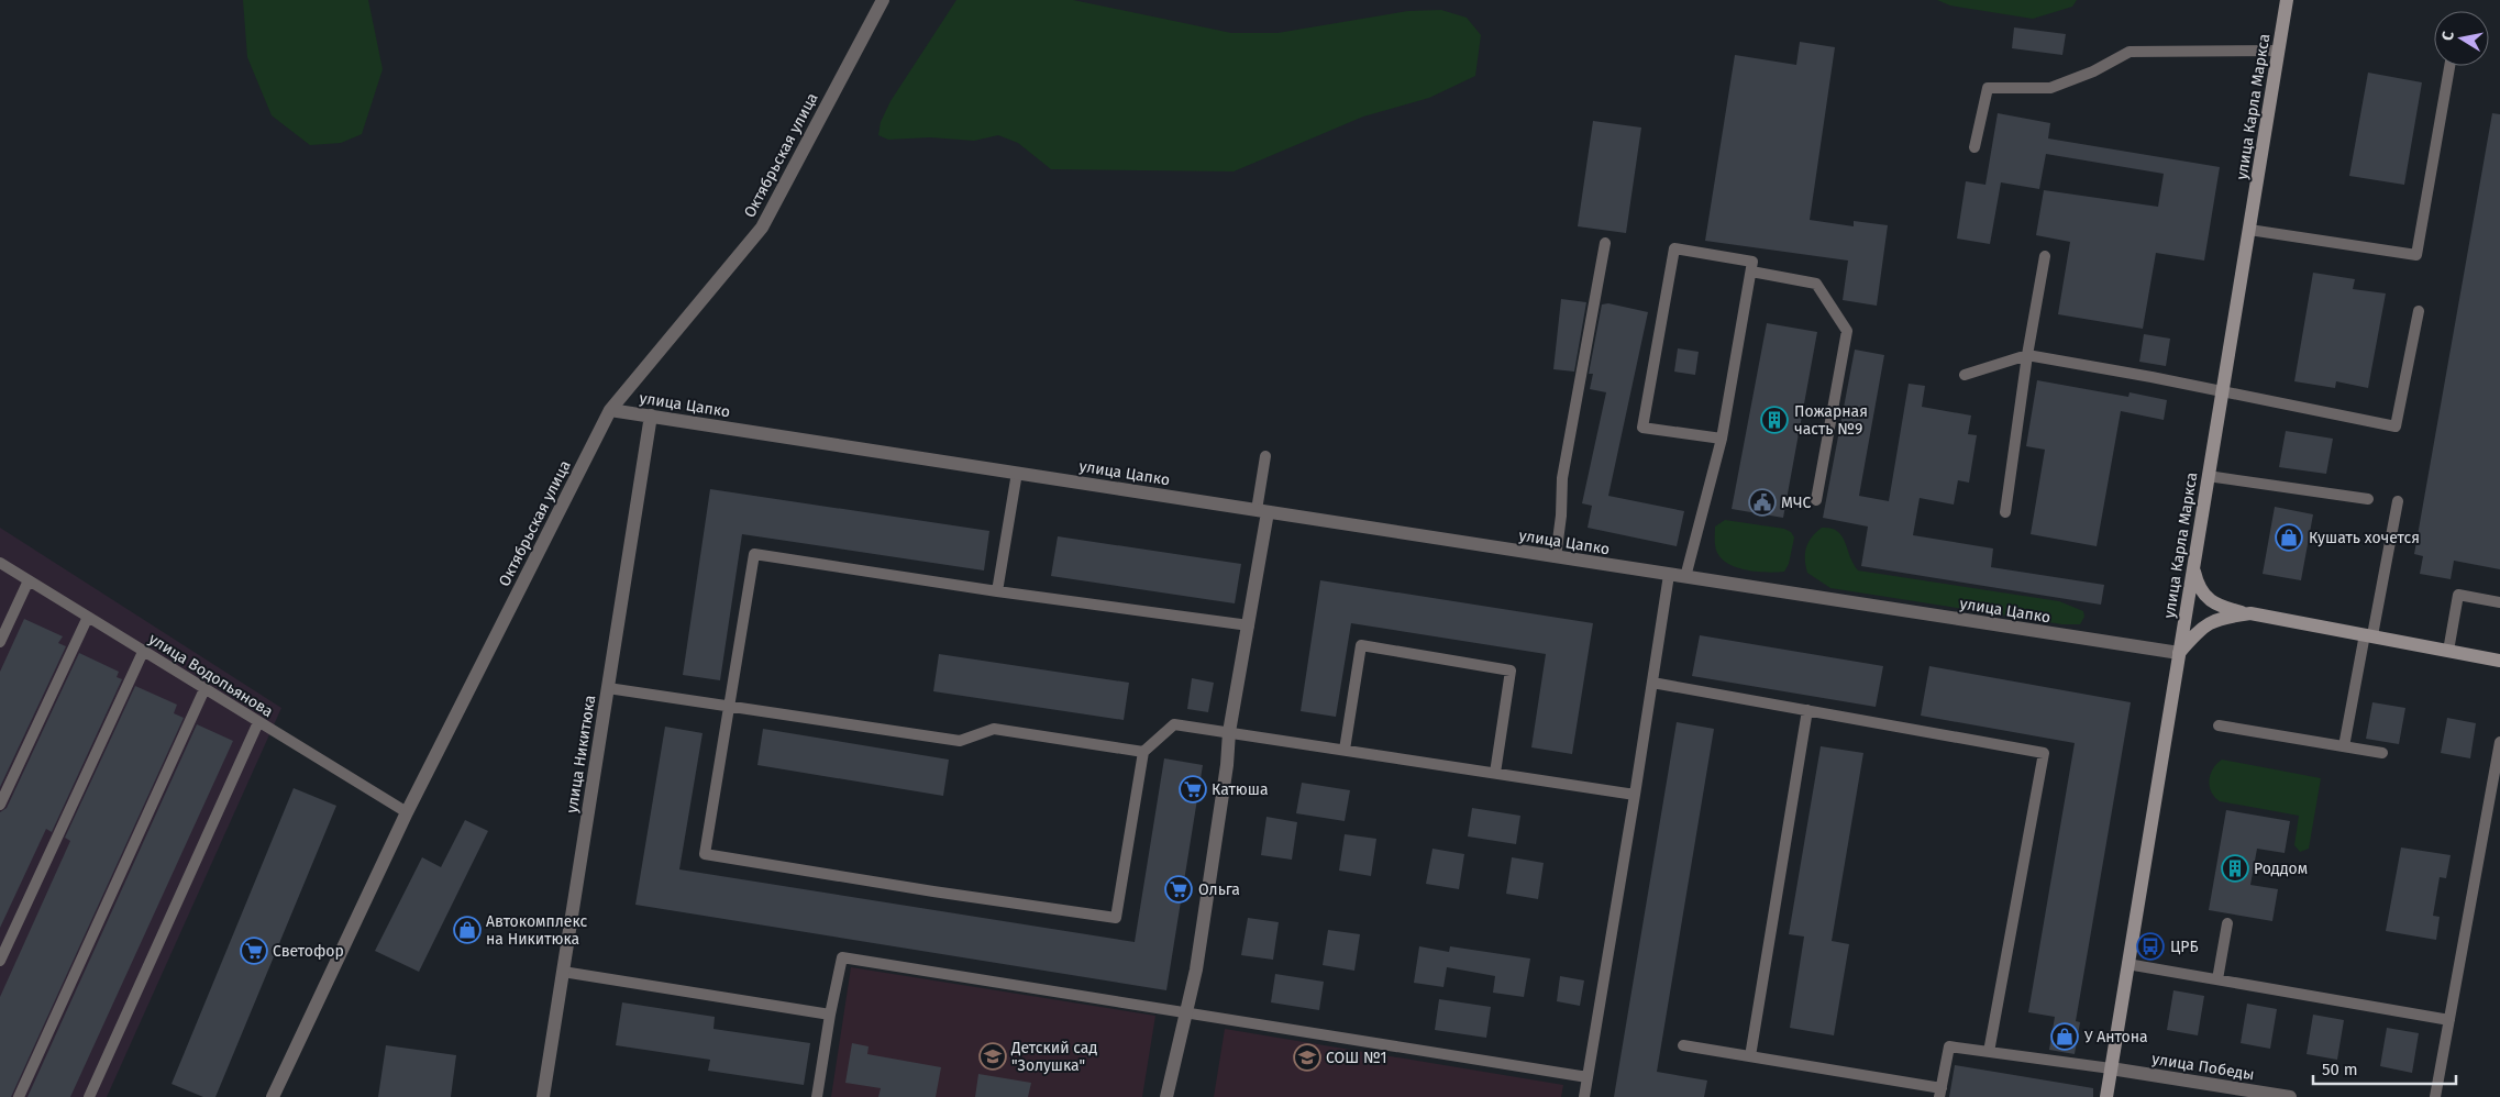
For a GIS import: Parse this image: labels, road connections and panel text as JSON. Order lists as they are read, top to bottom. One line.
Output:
{"streets":{"street":["улица Карла Маркса","Октябрьская улица","улица Цапко","улица Никитюка","улица Победы"],"lane":["улица Водопьянова"]},"crossings":[["улица Карла Маркса","улица Цапко"],["улица Карла Маркса","улица Победы"],["Октябрьская улица","улица Цапко"],["Октябрьская улица","улица Водопьянова"],["улица Цапко","улица Никитюка"]],"places":{"building":["Пожарная часть №9","Роддом"],"public building":["МЧС"],"shop":["Кушать хочется","Автокомплекс на Никитюка","У Антона"],"supermarket":["Катюша","Ольга","Светофор"],"bus stop":["ЦРБ"],"school or university":["Детский сад \"Золушка\"","СОШ №1"]},"scale_bar":"50 m","north":"left"}
